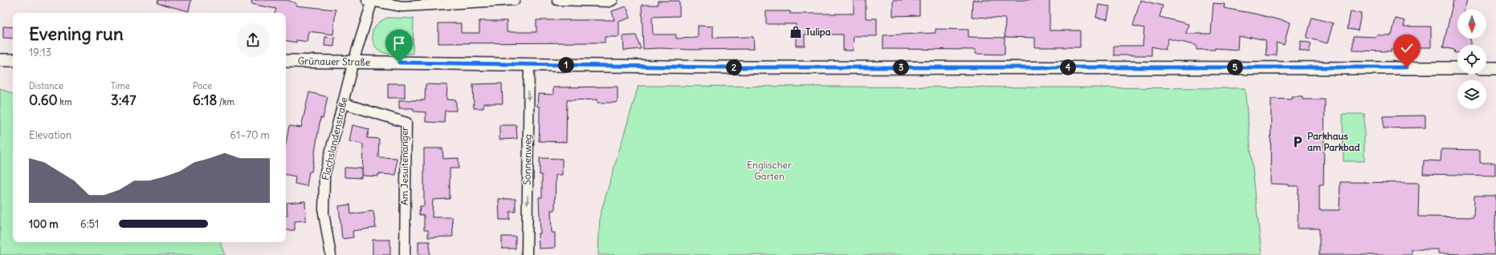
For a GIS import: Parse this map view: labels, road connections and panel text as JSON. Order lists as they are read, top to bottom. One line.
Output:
{"streets":{"street":["Grünauer Straße","Flachslandenstraße","Sonnenweg","Am Jesuitenanger"]},"crossings":[["Grünauer Straße","Flachslandenstraße"],["Grünauer Straße","Sonnenweg"],["Flachslandenstraße","Am Jesuitenanger"]],"one_way":["Sonnenweg"],"parks":["Englischer Garten"],"places":{"shop":["Tulipa"],"parking":["Parkhaus am Parkbad"]},"north":"bottom","page":{"heading":["Evening run","19:13"],"pins":["1","2","3","4","5"],"stats":[["Distance","0.60 km"],["Time","3:47"],["Pace","6:18 /km"]],"chart":["Elevation","61–70 m"],"list":[{"name":"100 m","note":"6:51"}]}}
